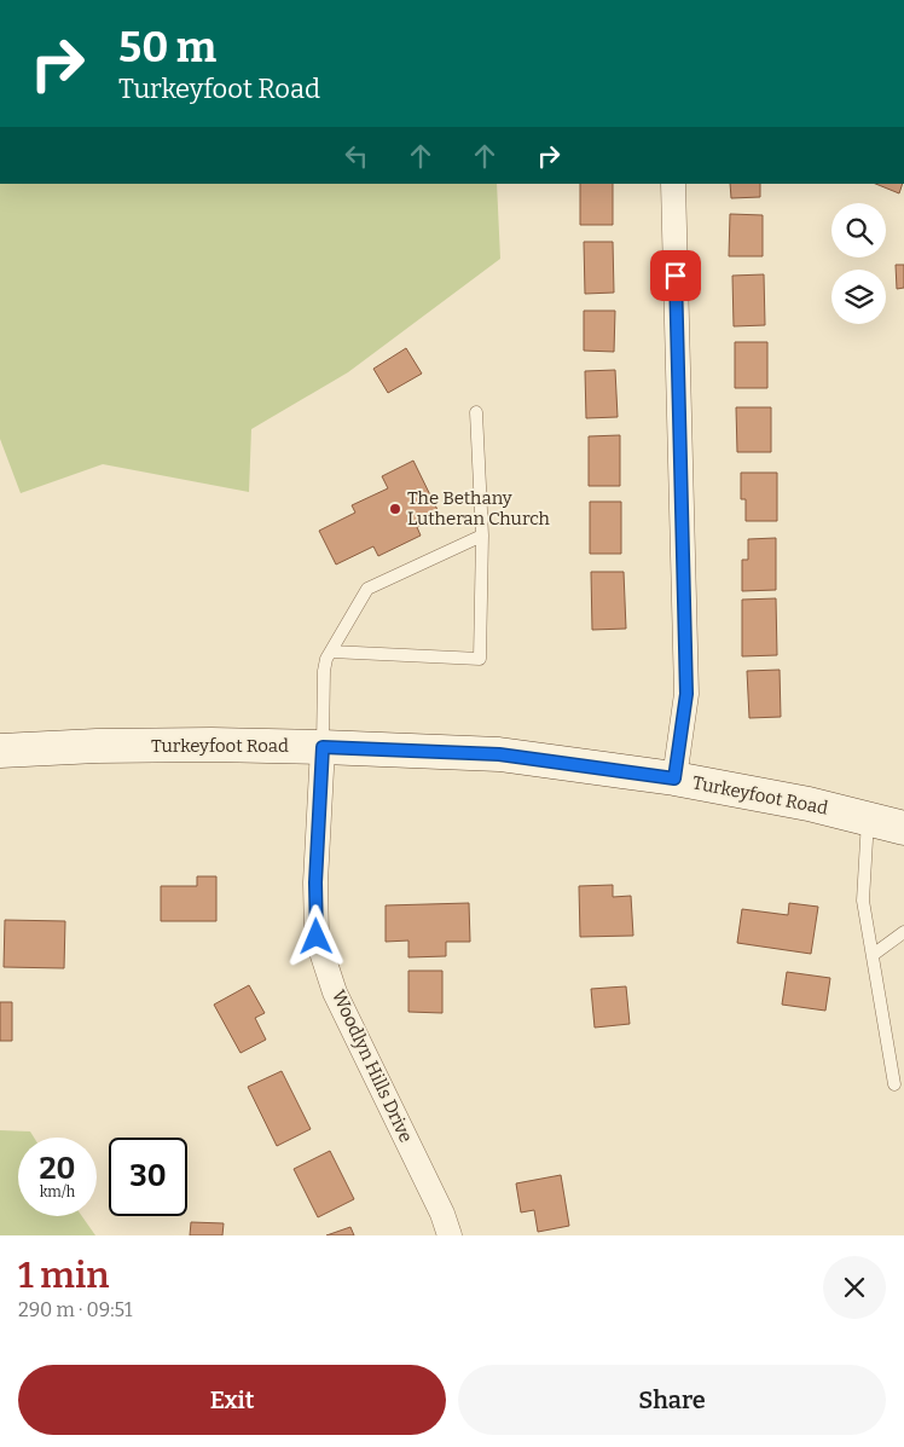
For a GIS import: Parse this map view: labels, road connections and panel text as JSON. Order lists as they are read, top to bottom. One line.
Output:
{"streets":{"main road":["Turkeyfoot Road"],"street":["Woodlyn Hills Drive"]},"crossings":[["Turkeyfoot Road","Woodlyn Hills Drive"]],"places":["The Bethany Lutheran Church"],"page":{"turn":["50 m","Turkeyfoot Road"],"speed":"20 km/h","limit":"30","heading":["1 min","290 m · 09:51"],"buttons":["Exit","Share"]}}
